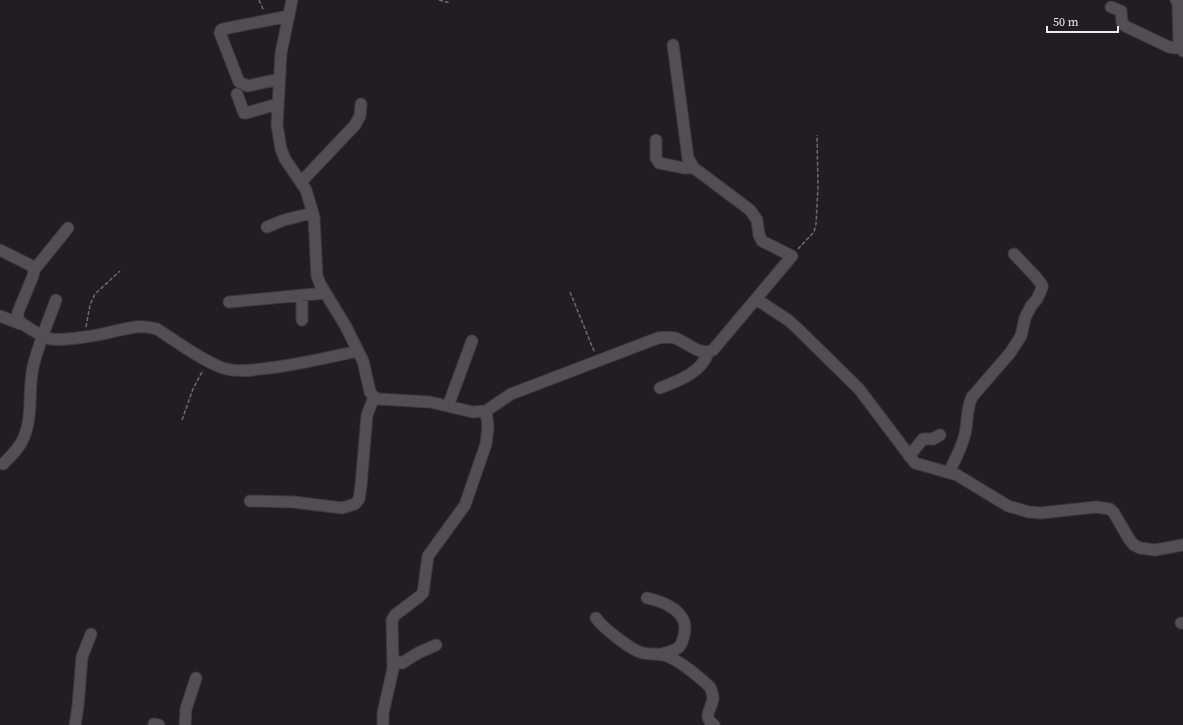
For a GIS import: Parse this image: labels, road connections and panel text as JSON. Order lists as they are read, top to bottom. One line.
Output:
{"scale_bar":"50 m"}
